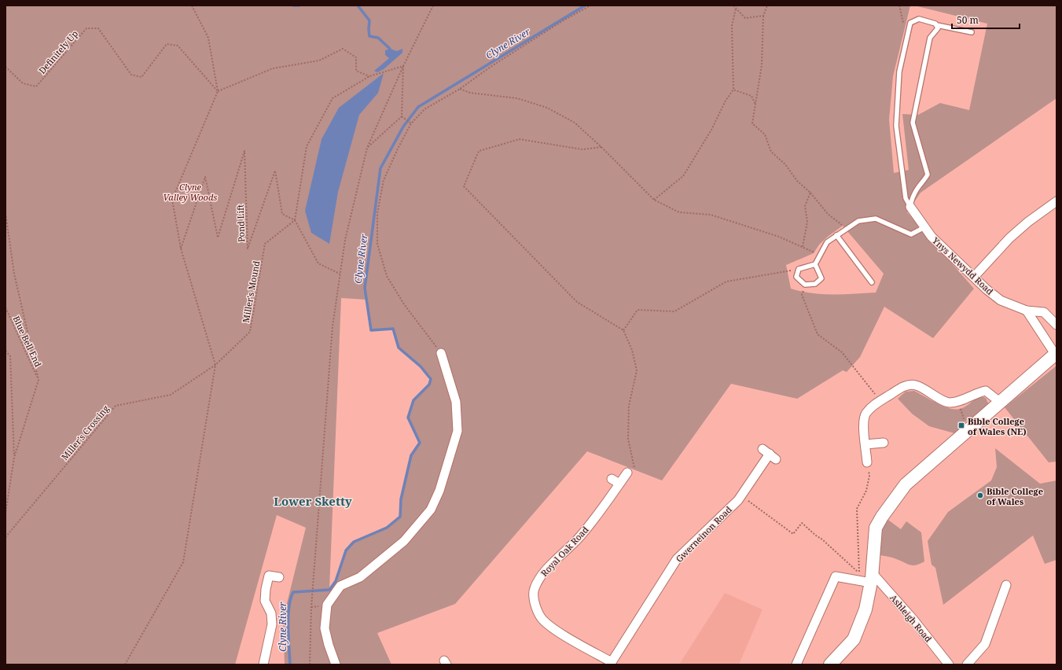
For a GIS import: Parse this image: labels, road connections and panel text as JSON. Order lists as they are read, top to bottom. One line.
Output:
{"streets":{"street":["Ynys Newydd Road","Gwerneinon Road","Royal Oak Road","Ashleigh Road"],"path":["Definitely Up","Pond Lift","Miller's Mound","Blue Bell End","Miller's Crossing"]},"crossings":[["Pond Lift","Miller's Mound"],["Miller's Mound","Miller's Crossing"],["Gwerneinon Road","Royal Oak Road"]],"districts":["Lower Sketty"],"water":["Clyne River"],"parks":["Clyne Valley Woods"],"places":{"transit":["Bible College of Wales (NE)"],"other":["Bible College of Wales"]},"scale_bar":"50 m"}
